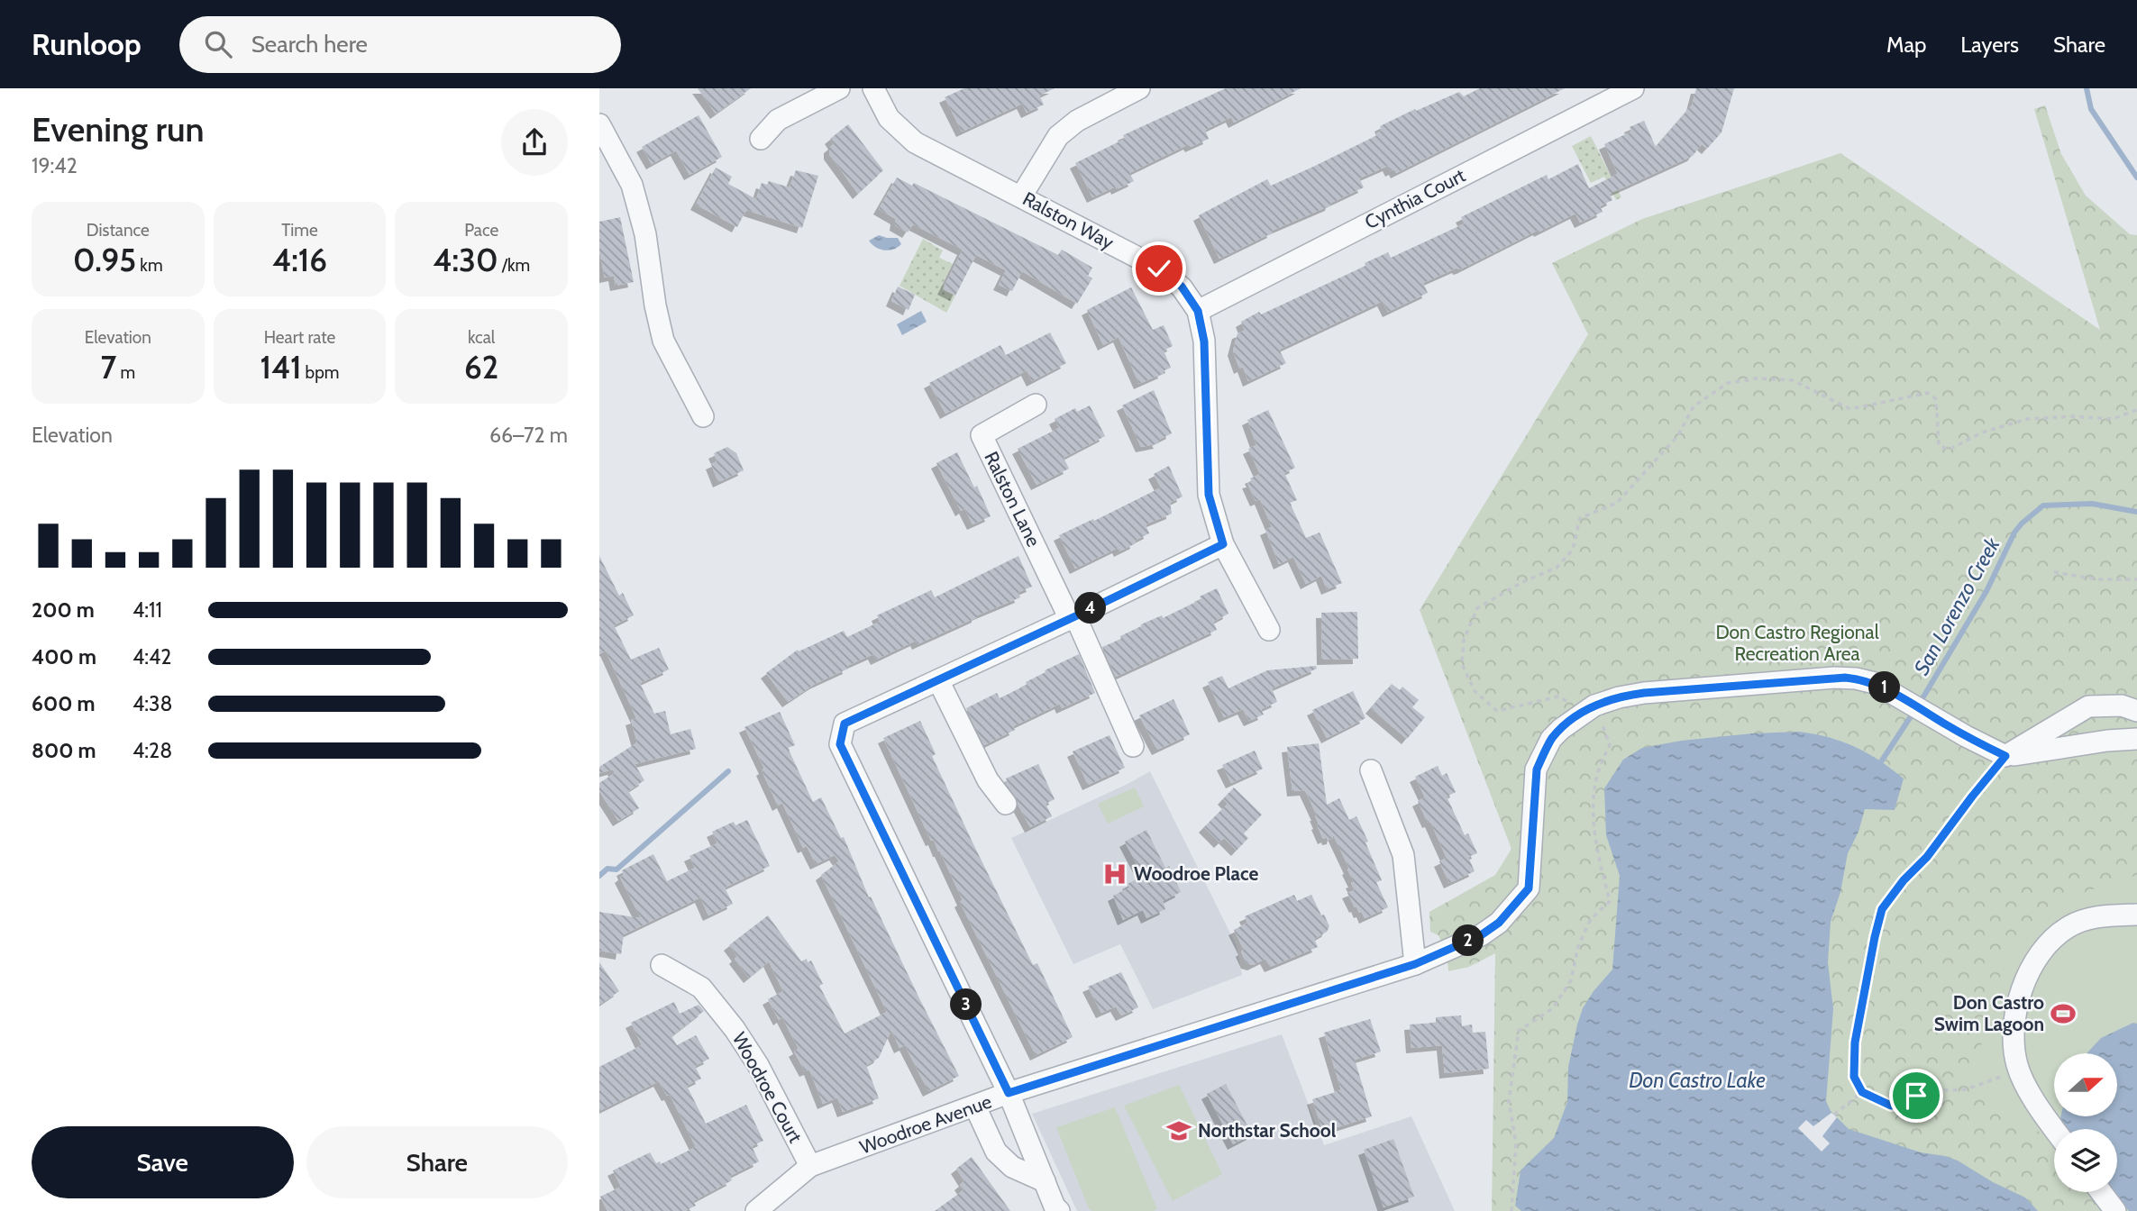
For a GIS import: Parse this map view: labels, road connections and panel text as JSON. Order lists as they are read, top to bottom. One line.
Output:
{"streets":{"street":["Cynthia Court","Ralston Way","Ralston Lane","Woodroe Court","Woodroe Avenue"]},"crossings":[["Cynthia Court","Ralston Way"],["Woodroe Court","Woodroe Avenue"]],"water":["San Lorenzo Creek","Don Castro Lake"],"parks":["Don Castro Regional Recreation Area"],"places":{"hospital":["Woodroe Place"],"sports":["Don Castro Swim Lagoon"],"school or university":["Northstar School"]},"north":"right","page":{"header":"Runloop","search":"Search here","nav":["Map","Layers","Share"],"heading":["Evening run","19:42"],"stats":[["Distance","0.95 km"],["Time","4:16"],["Pace","4:30 /km"],["Elevation","7 m"],["Heart rate","141 bpm"],["kcal","62"]],"chart":["Elevation","66–72 m"],"list":[{"name":"200 m","note":"4:11"},{"name":"400 m","note":"4:42"},{"name":"600 m","note":"4:38"},{"name":"800 m","note":"4:28"}],"pins":["4","1","2","3"],"buttons":["Save","Share"]}}
